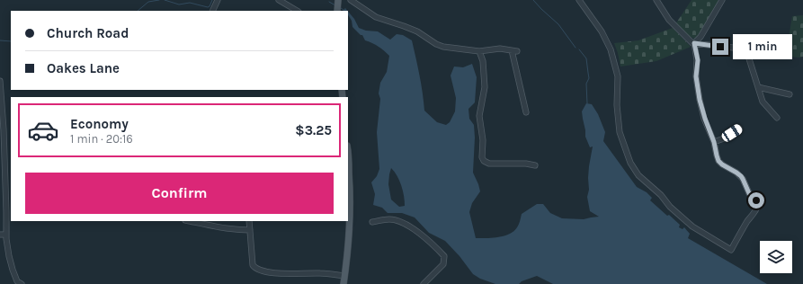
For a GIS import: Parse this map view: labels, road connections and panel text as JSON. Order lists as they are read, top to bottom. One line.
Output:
{"page":{"banner":["Church Road","Oakes Lane"],"bubble":"1 min","list":[{"name":"Economy","note":"1 min · 20:16","value":"$3.25"}],"buttons":"Confirm"}}
